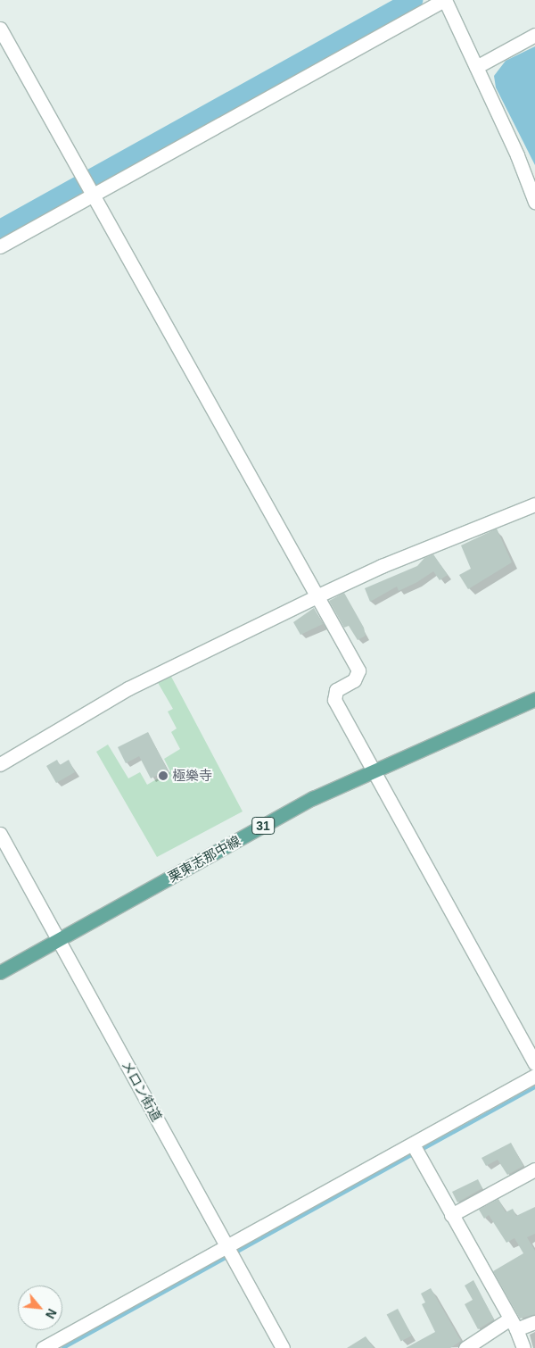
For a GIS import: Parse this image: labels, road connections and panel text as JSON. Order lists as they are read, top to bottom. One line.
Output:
{"streets":{"main road":["31","栗東志那中線"],"street":["メロン街道"]},"crossings":[["栗東志那中線","メロン街道"]],"places":["極樂寺"],"north":"bottom right"}
